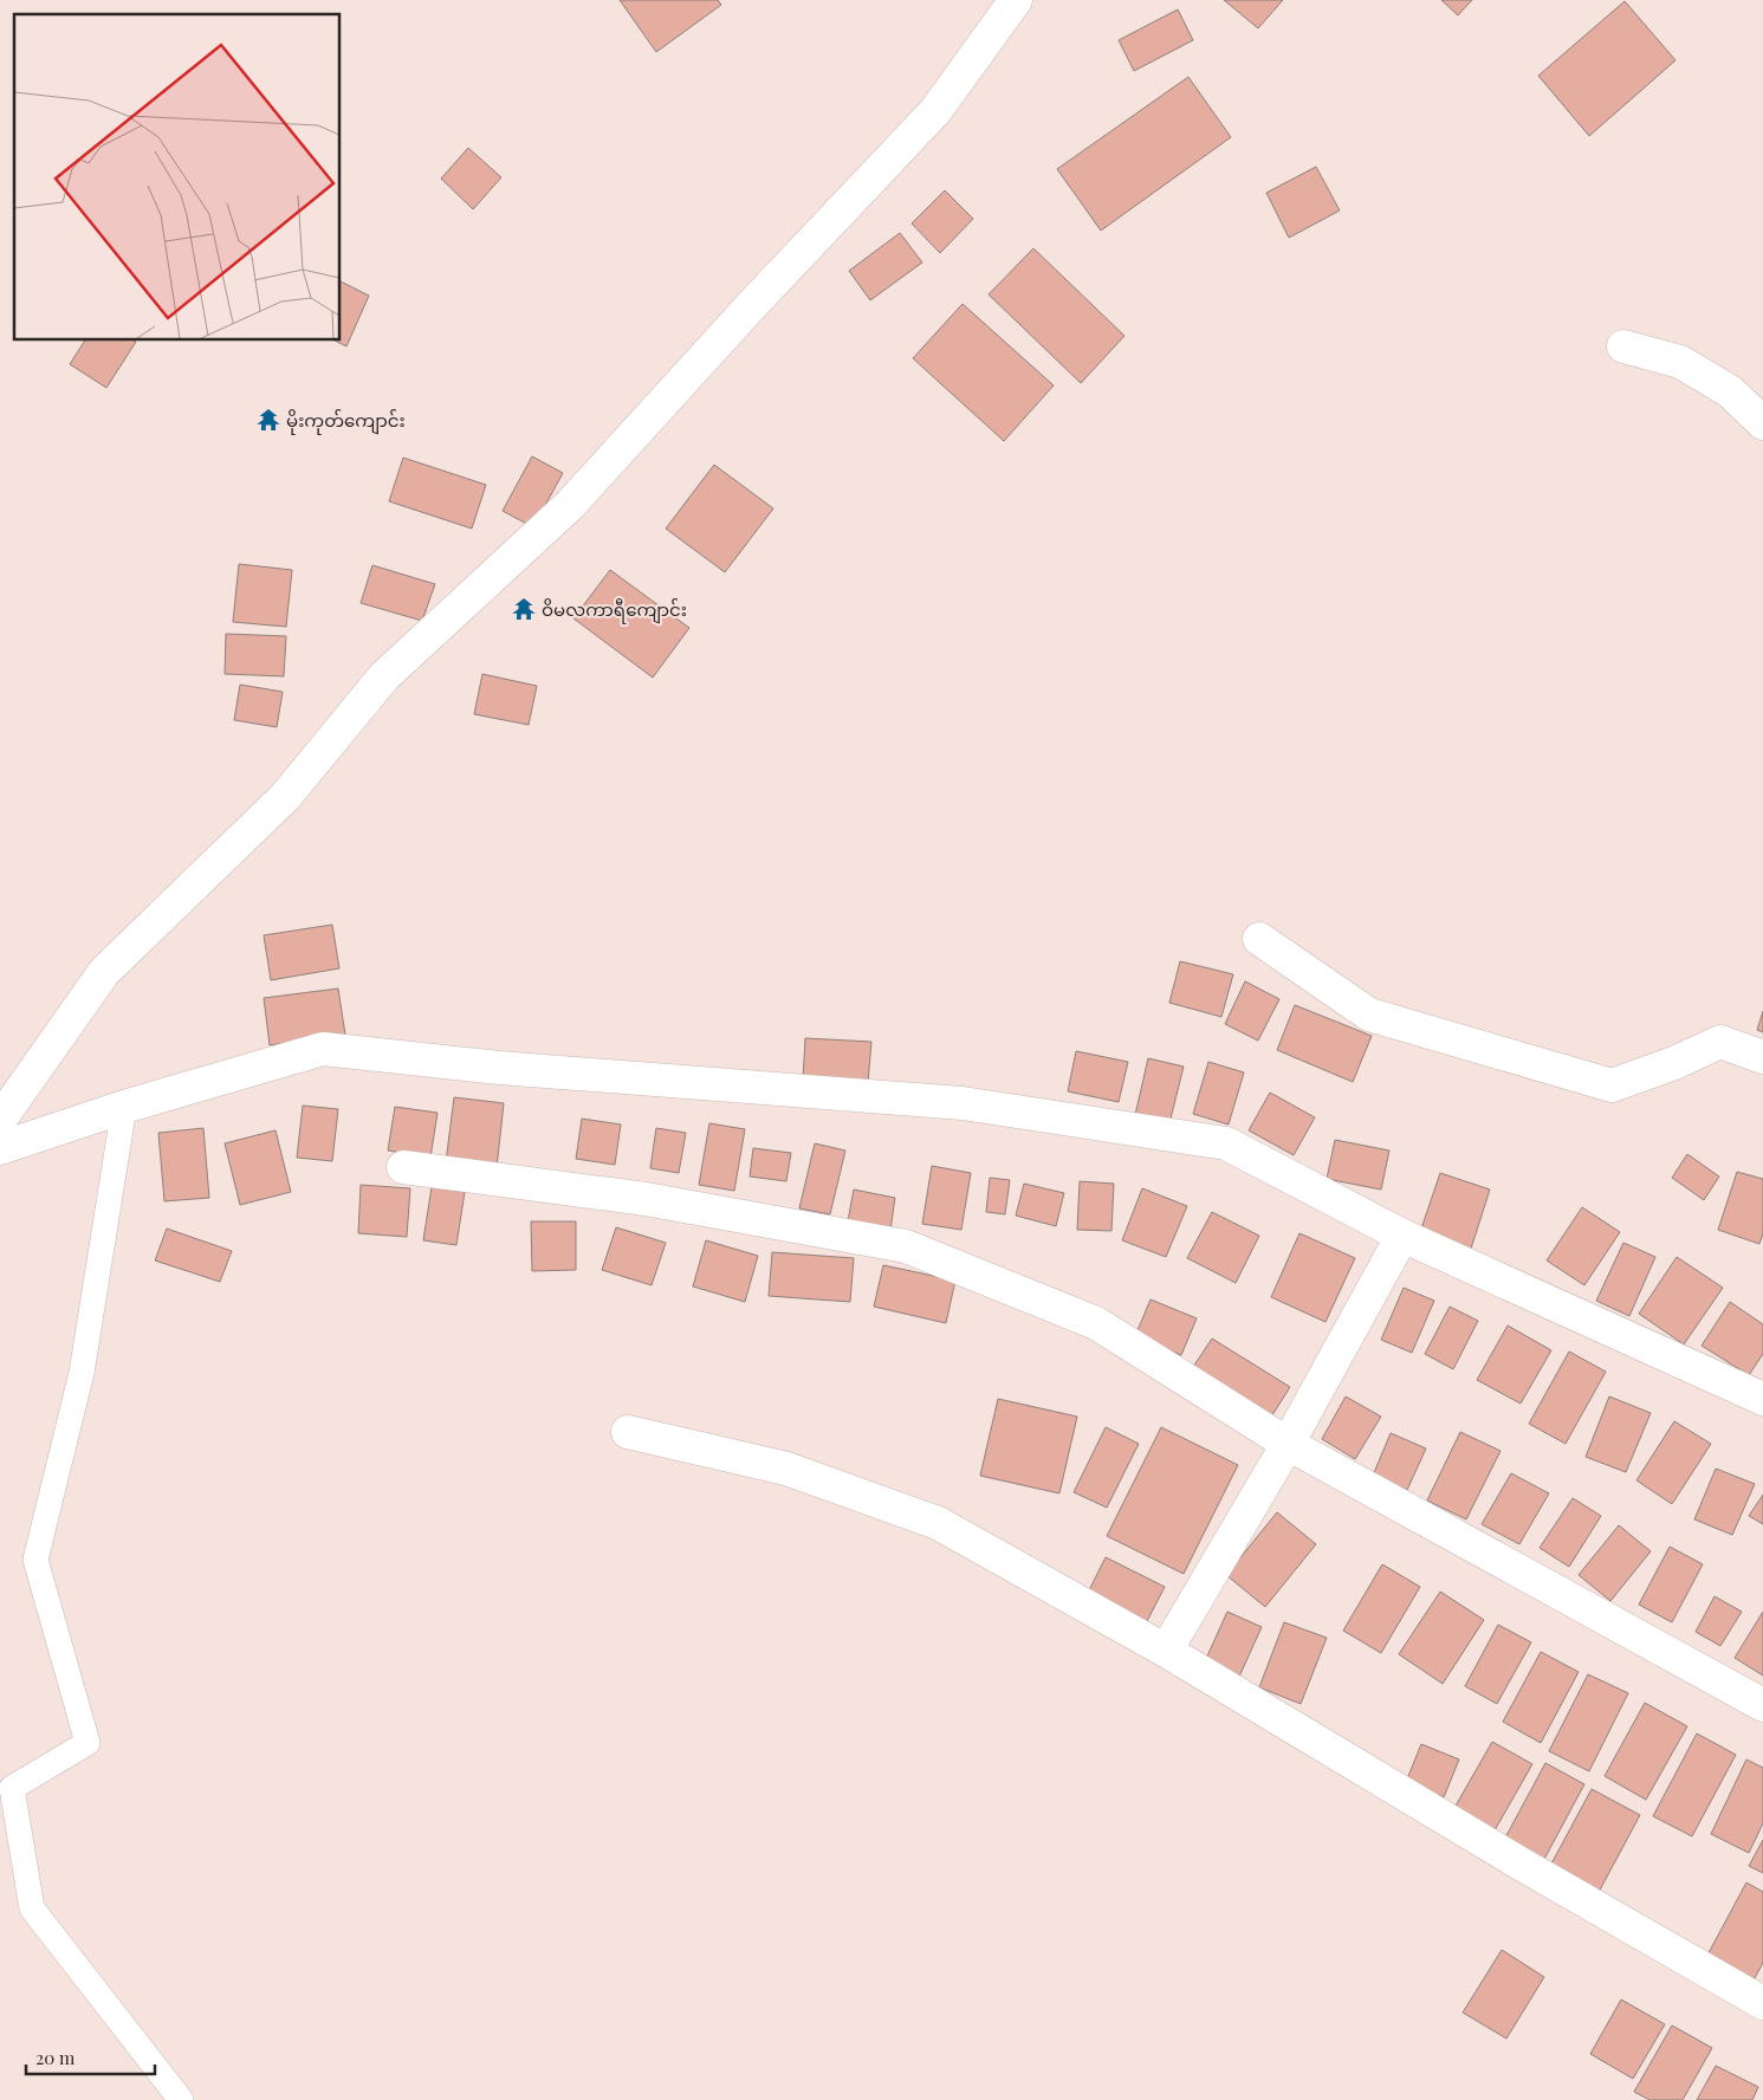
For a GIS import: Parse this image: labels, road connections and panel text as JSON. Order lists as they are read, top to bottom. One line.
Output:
{"places":{"temple":["မိုးကုတ်ကျောင်း","ဝိမလကာရီကျောင်း"]},"scale_bar":"20 m"}
